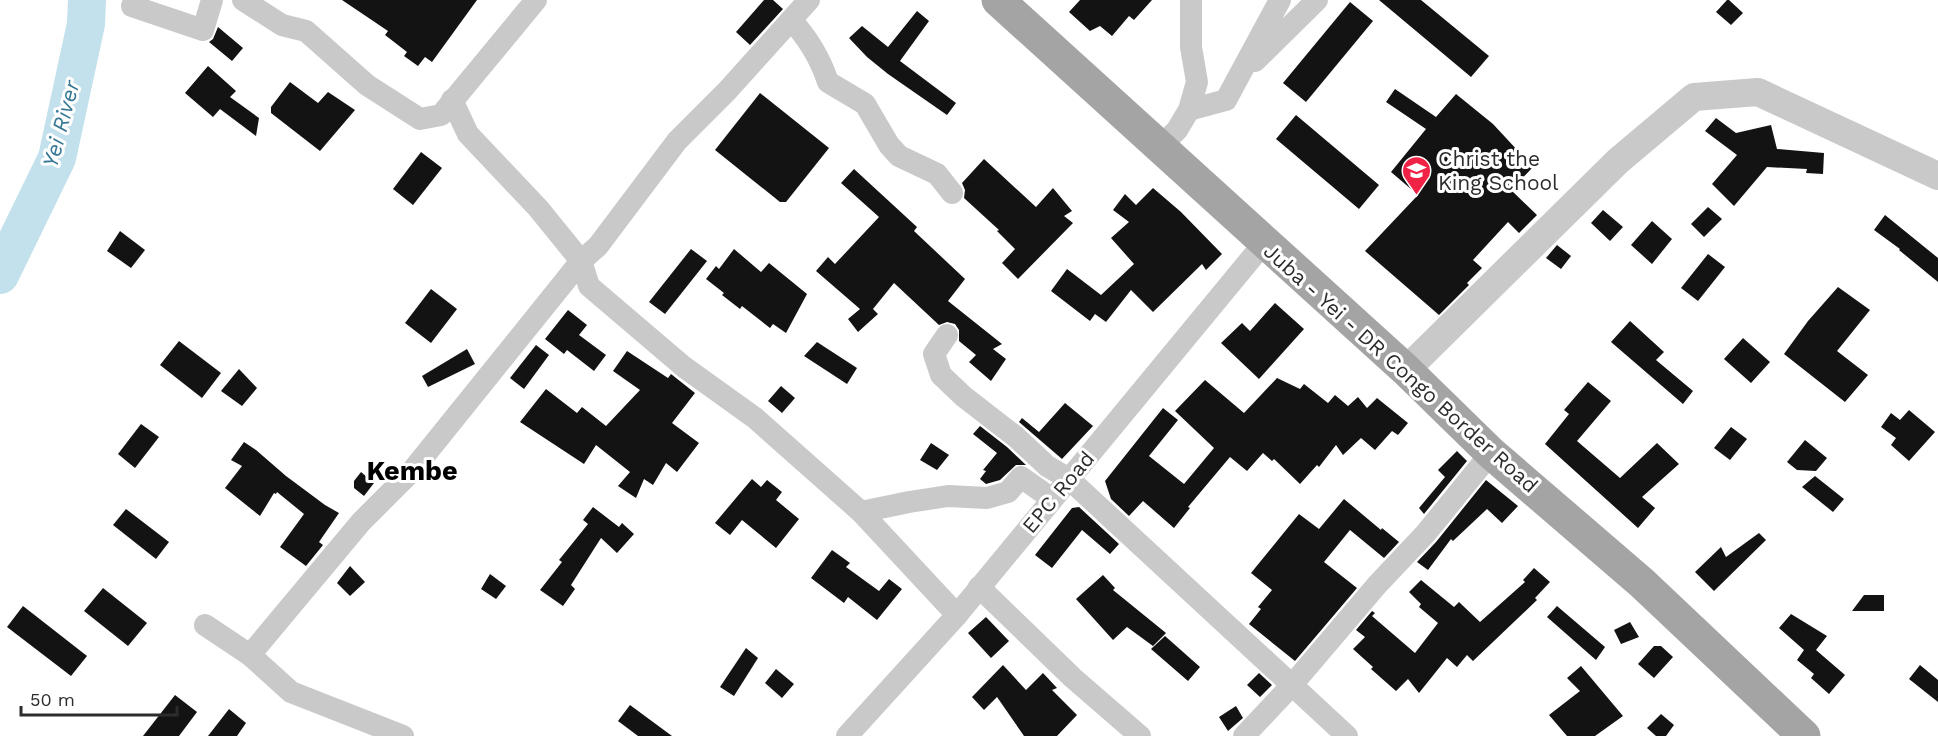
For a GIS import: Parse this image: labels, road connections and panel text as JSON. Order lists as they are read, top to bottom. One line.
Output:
{"streets":{"main road":["Juba - Yei - DR Congo Border Road"],"street":["EPC Road"]},"crossings":[["Juba - Yei - DR Congo Border Road","EPC Road"]],"districts":["Kembe"],"water":["Yei River"],"places":{"school or university":["Christ the King School"]},"scale_bar":"50 m"}
